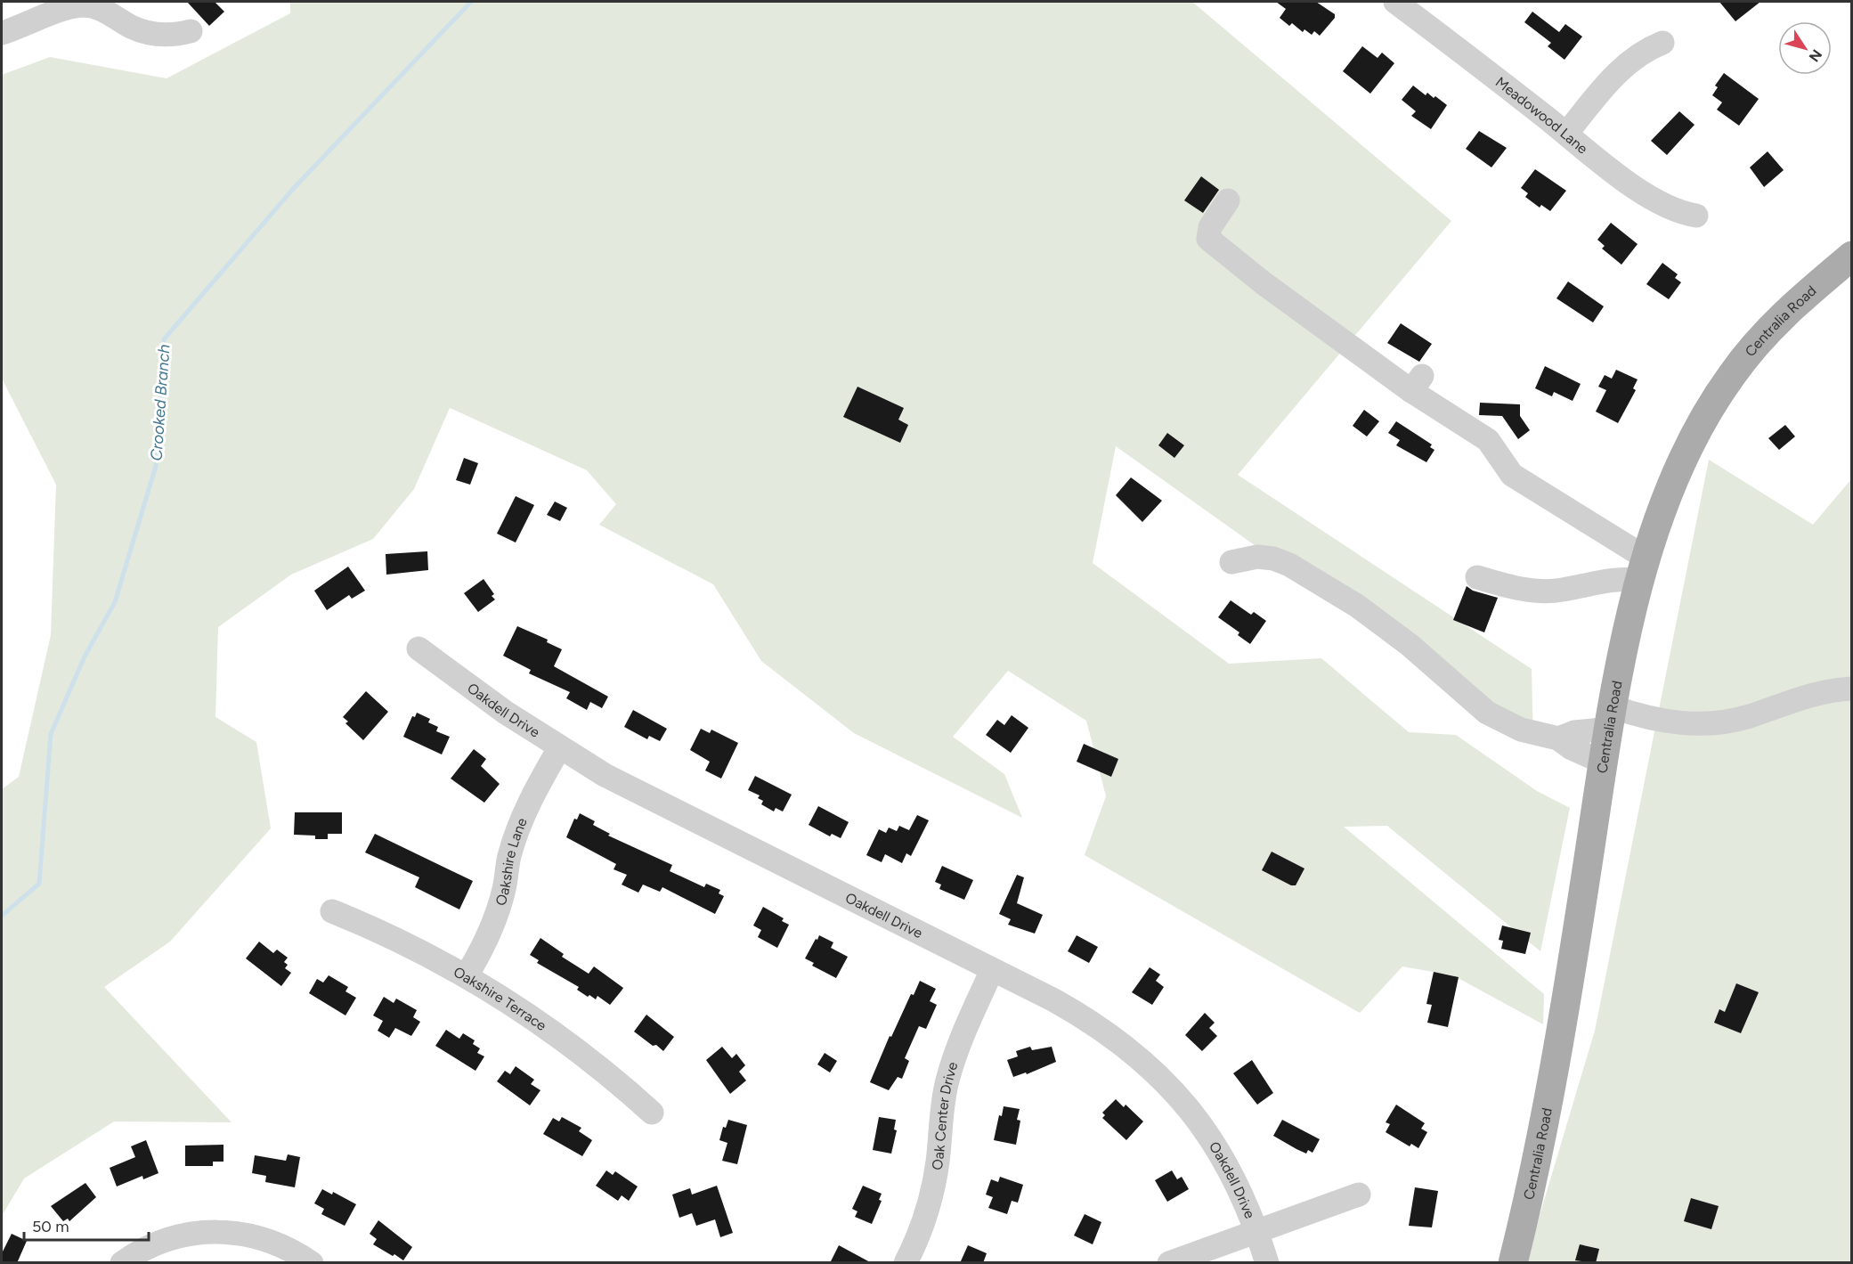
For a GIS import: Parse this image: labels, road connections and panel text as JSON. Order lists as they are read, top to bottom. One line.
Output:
{"streets":{"main road":["Centralia Road"],"street":["Meadowood Lane","Oakdell Drive","Oakshire Lane","Oakshire Terrace","Oak Center Drive"]},"crossings":[["Oakdell Drive","Oakshire Lane"],["Oakdell Drive","Oak Center Drive"],["Oakshire Lane","Oakshire Terrace"]],"water":["Crooked Branch"],"scale_bar":"50 m","north":"bottom right"}
